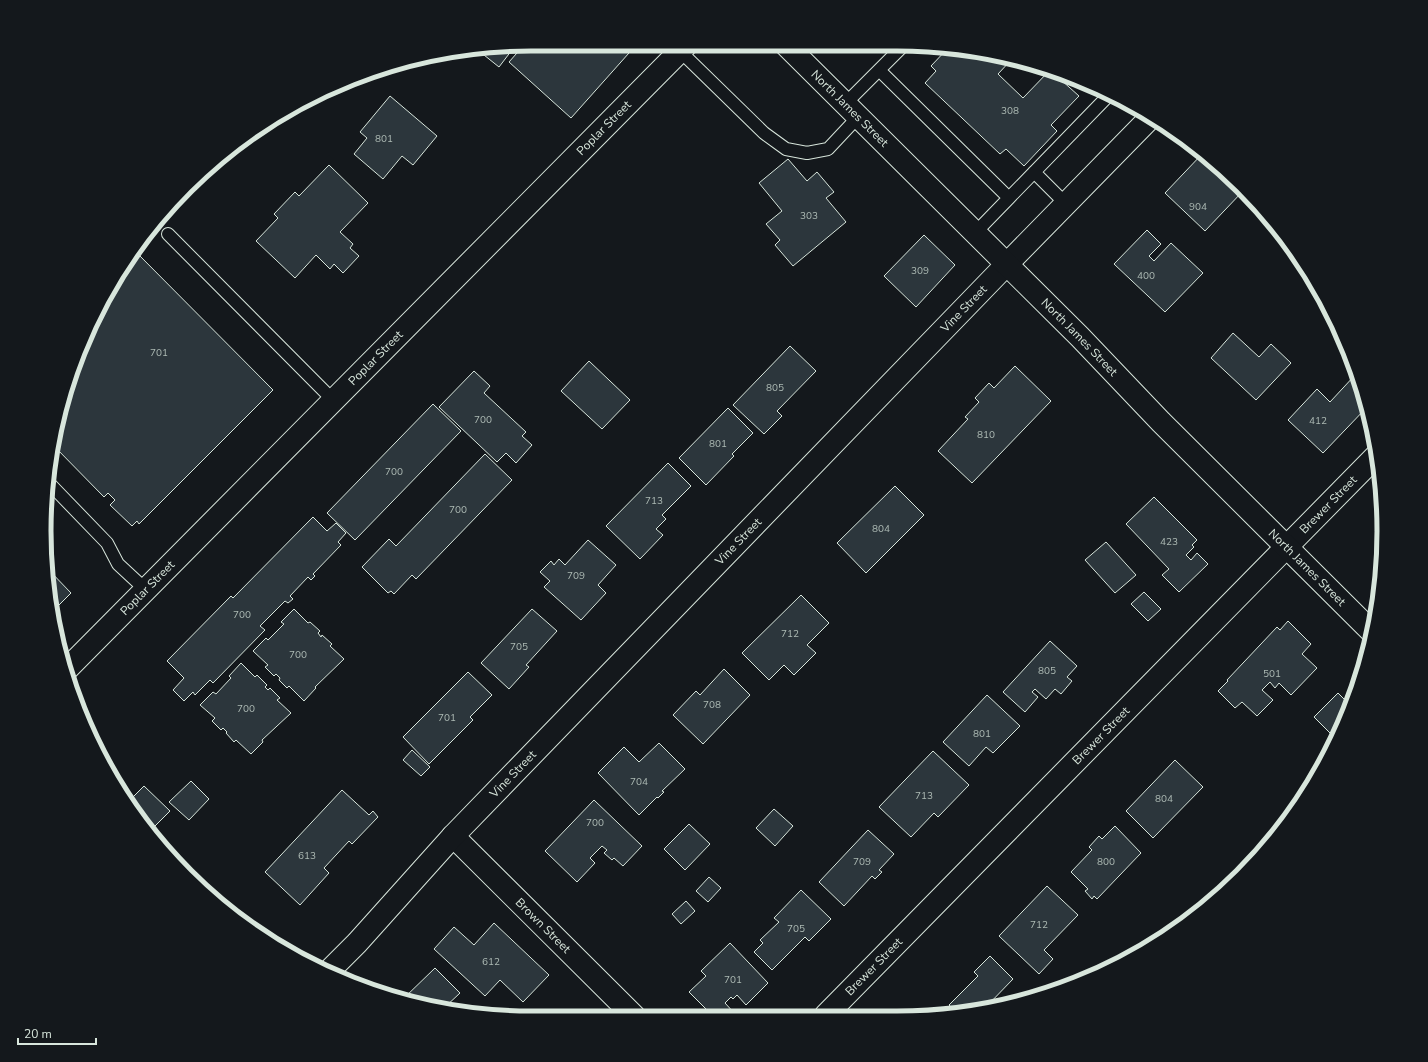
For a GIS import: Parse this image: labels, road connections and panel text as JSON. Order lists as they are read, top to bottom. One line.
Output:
{"streets":{"street":["North James Street","Poplar Street","Vine Street","Brewer Street","Brown Street"]},"crossings":[["North James Street","Vine Street"],["North James Street","Brewer Street"],["Vine Street","Brown Street"]],"house_numbers":["308","801","904","303","309","400","701","805","700","412","810","801","700","713","700","804","423","709","700","712","705","700","805","501","708","700","701","801","704","713","804","700","613","709","800","712","705","612","701"],"scale_bar":"20 m"}
